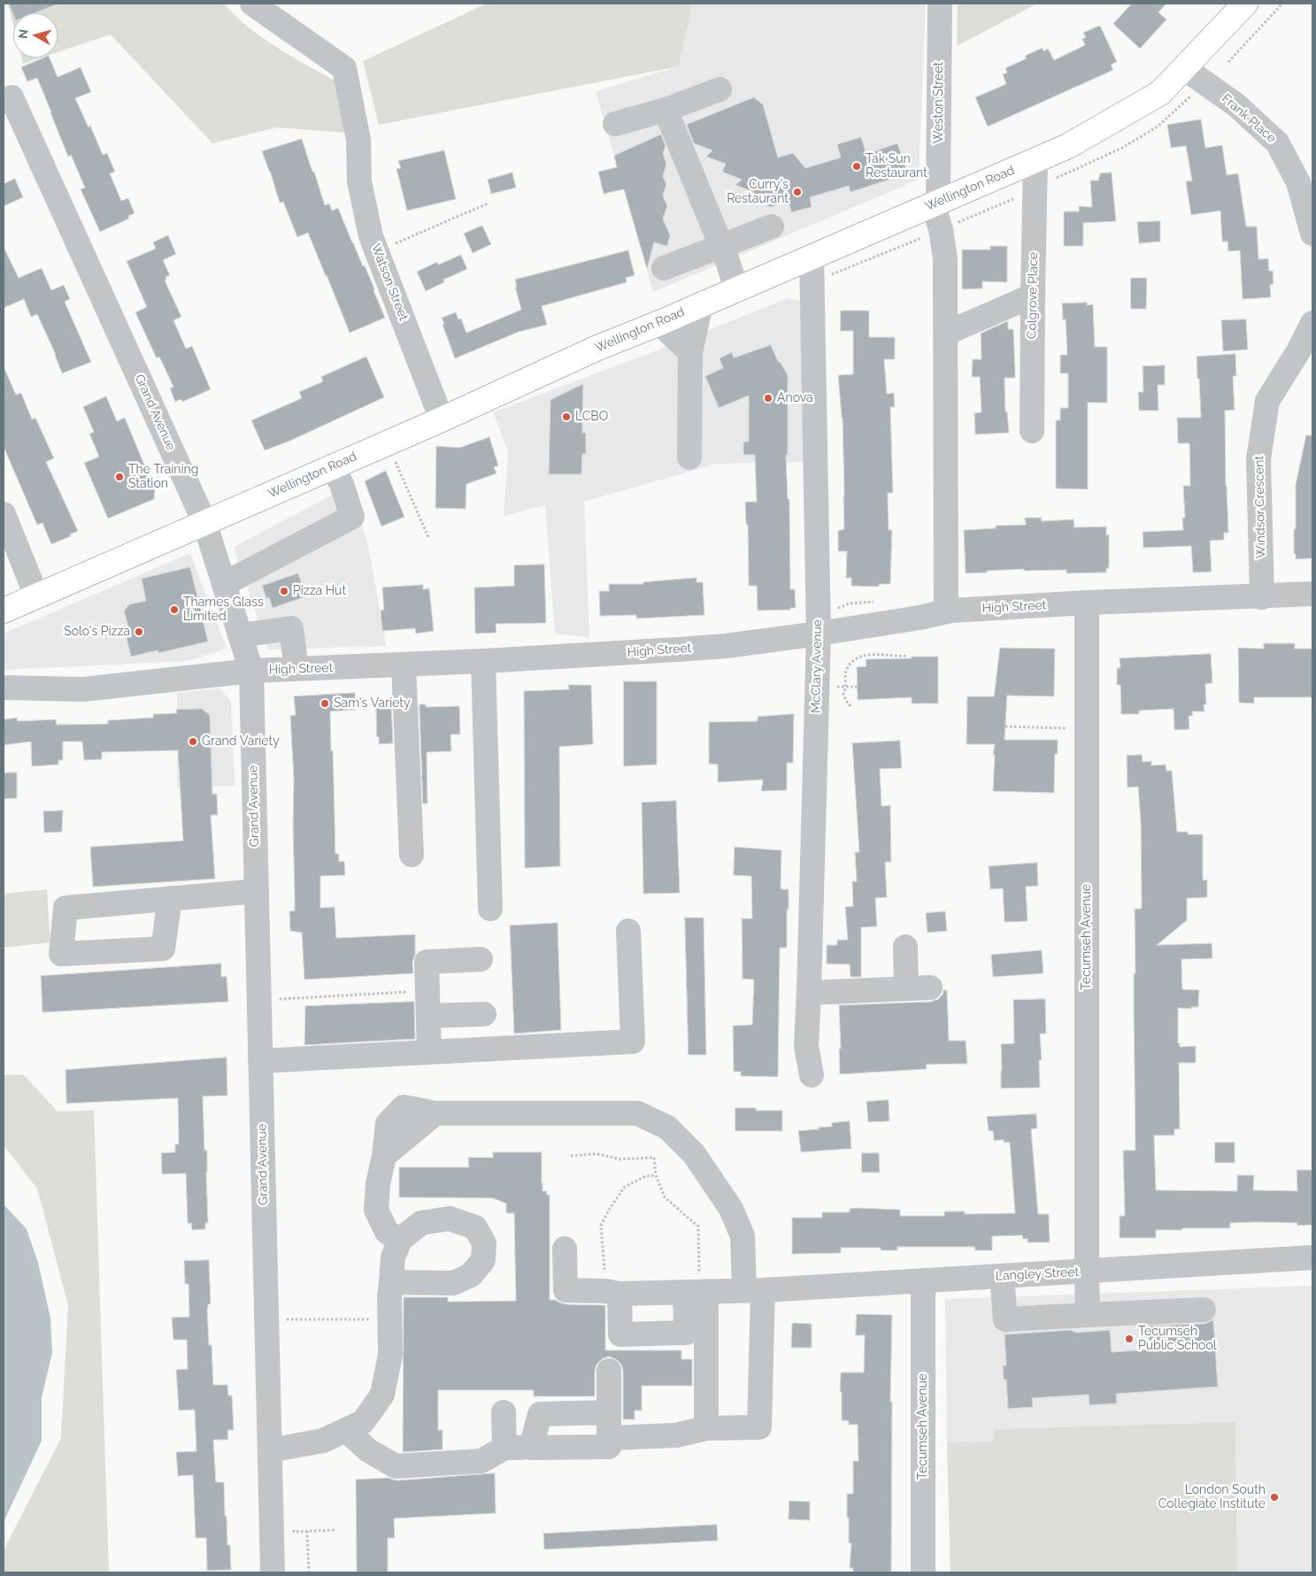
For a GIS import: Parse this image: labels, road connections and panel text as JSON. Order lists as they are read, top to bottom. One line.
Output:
{"streets":{"main road":["Wellington Road"],"street":["Weston Street","Frank Place","Watson Street","Colgrove Place","Grand Avenue","Windsor Crescent","High Street","McClary Avenue","Tecumseh Avenue","Langley Street"]},"crossings":[["Weston Street","Wellington Road"],["Weston Street","High Street"],["Frank Place","Wellington Road"],["Wellington Road","Watson Street"],["Wellington Road","Colgrove Place"],["Wellington Road","Grand Avenue"],["Wellington Road","McClary Avenue"],["Grand Avenue","High Street"],["Windsor Crescent","High Street"],["High Street","McClary Avenue"],["High Street","Tecumseh Avenue"],["Tecumseh Avenue","Langley Street"]],"places":["Tak Sun Restaurant","Curry's Restaurant","Anova","LCBO","The Training Station","Pizza Hut","Thames Glass Limited","Solo's Pizza","Sam's Variety","Grand Variety","Tecumseh Public School","London South Collegiate Institute"],"north":"left"}
